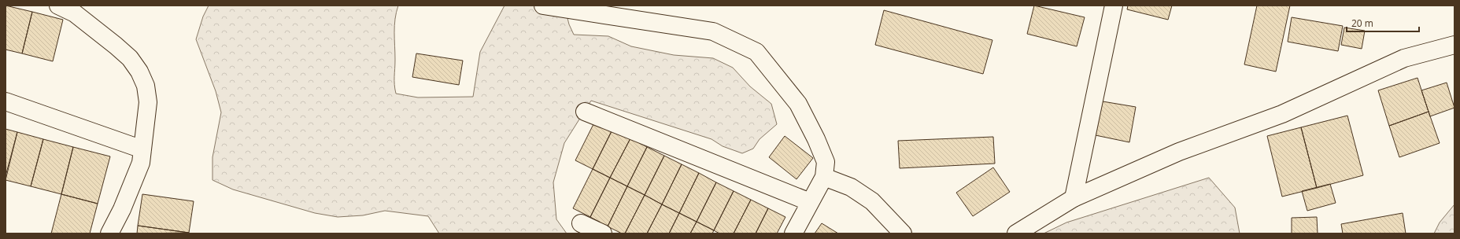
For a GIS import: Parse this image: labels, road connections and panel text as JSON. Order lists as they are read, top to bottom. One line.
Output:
{"scale_bar":"20 m"}
